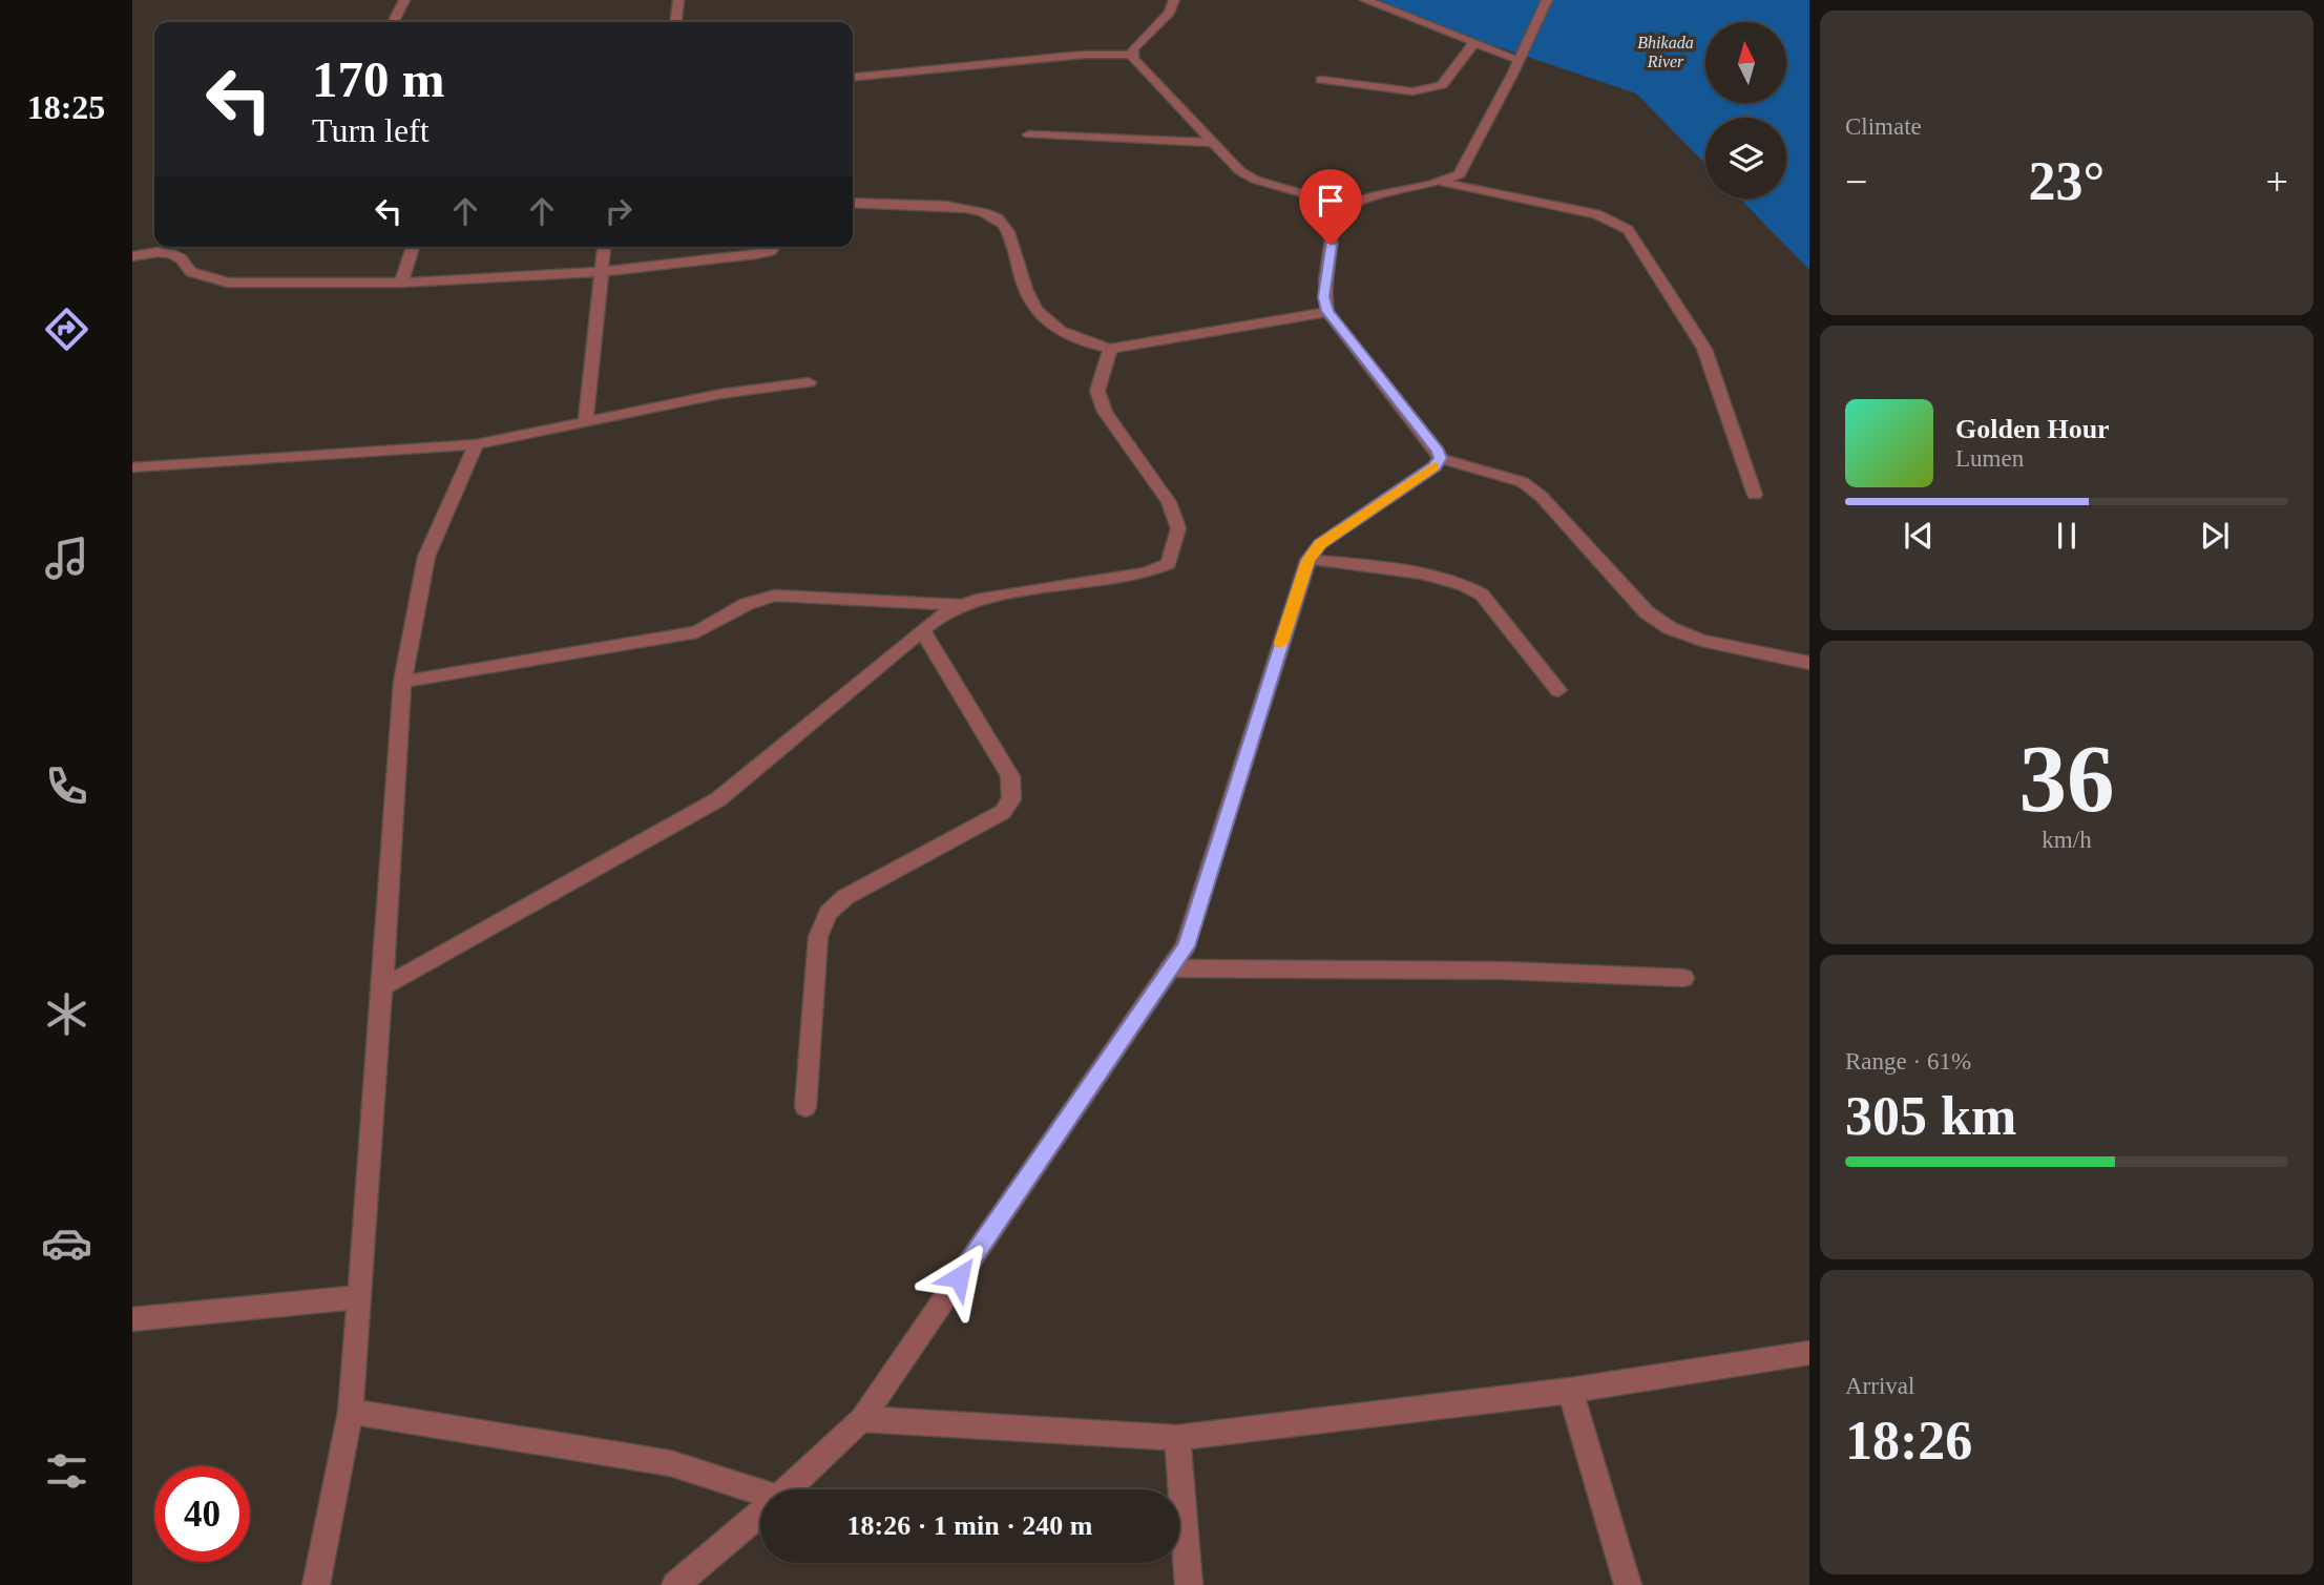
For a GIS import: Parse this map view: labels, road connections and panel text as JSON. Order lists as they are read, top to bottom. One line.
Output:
{"water":["Bhikada River"],"north":"top","page":{"tabs":"18:25","tile":["Climate",["36","km/h"],["Range · 61%","305 km"],["Arrival","18:26"]],"turn":["170 m","Turn left"],"heat":["−","23°","+"],"song":["Golden Hour","Lumen"],"limit":"40","trip":"18:26 · 1 min · 240 m"}}
